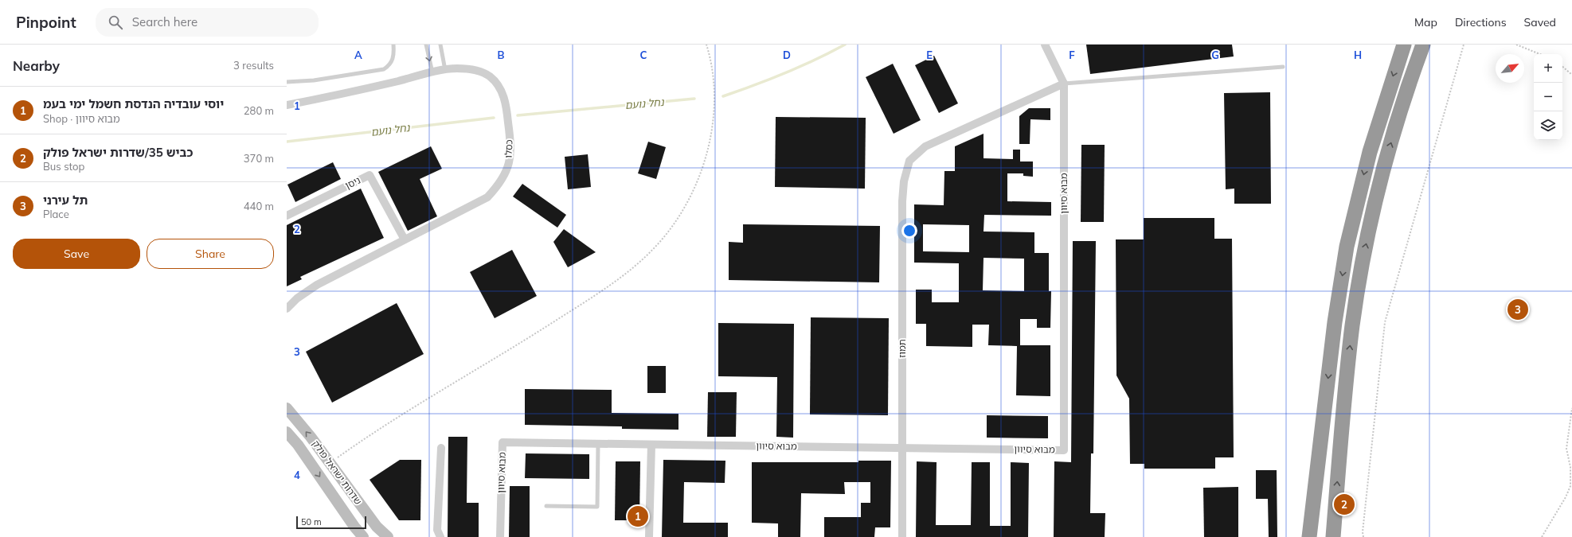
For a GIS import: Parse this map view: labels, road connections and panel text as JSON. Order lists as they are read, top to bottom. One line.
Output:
{"streets":{"street":["כסלו","ניסן","מבוא סיוון","תמוז","שדרות ישראל פולק"]},"crossings":[["כסלו","ניסן"],["מבוא סיוון","תמוז"]],"water":["נחל נועם"],"scale_bar":"50 m","north":"top right","page":{"header":"Pinpoint","search":"Search here","nav":["Map","Directions","Saved"],"heading":["Nearby","3 results"],"map_buttons":["+","−"],"list":[{"mark":"1","name":"יוסי עובדיה הנדסת חשמל ימי בעמ","note":"Shop · מבוא סיוון","value":"280 m"},{"mark":"2","name":"כביש 35/שדרות ישראל פולק","note":"Bus stop","value":"370 m"},{"mark":"3","name":"תל עירני","note":"Place","value":"440 m"}],"buttons":["Save","Share"],"pins":["3","2","1"],"scale":"50 m"},"grid":{"columns":["A","B","C","D","E","F","G","H"],"rows":["1","2","3","4"]}}
